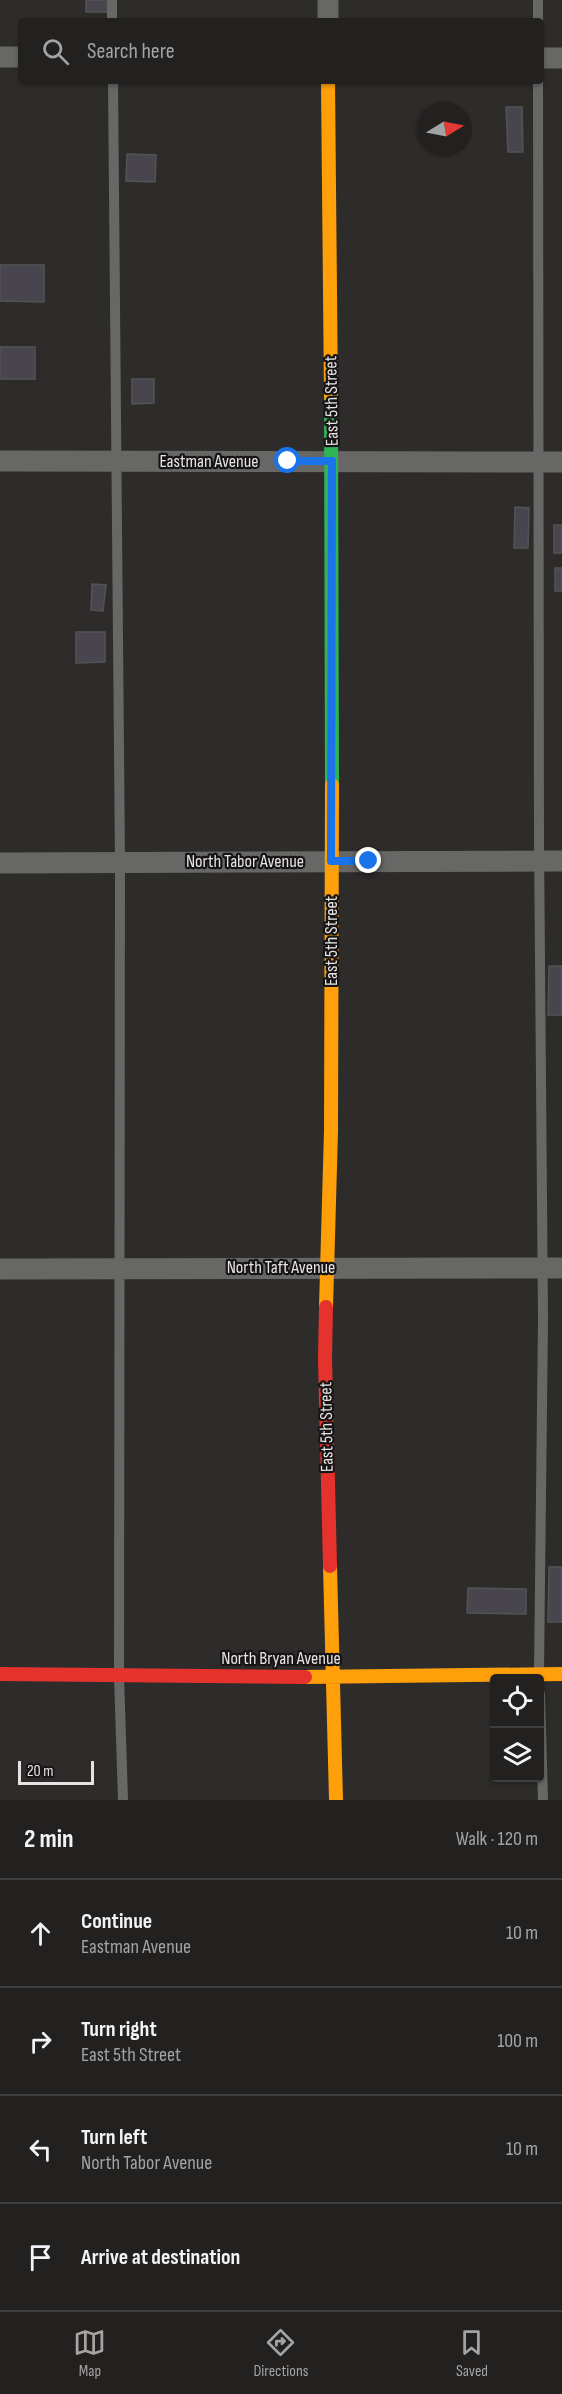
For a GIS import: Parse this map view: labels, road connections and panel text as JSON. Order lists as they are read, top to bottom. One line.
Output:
{"streets":{"street":["East 5th Street","Eastman Avenue","North Tabor Avenue","North Taft Avenue","North Bryan Avenue"]},"crossings":[["East 5th Street","Eastman Avenue"],["East 5th Street","North Tabor Avenue"],["East 5th Street","North Taft Avenue"],["East 5th Street","North Bryan Avenue"]],"scale_bar":"20 m","north":"right","page":{"search":"Search here","scale":"20 m","heading":["2 min","Walk · 120 m"],"list":[["Continue","Eastman Avenue","10 m"],["Turn right","East 5th Street","100 m"],["Turn left","North Tabor Avenue","10 m"],"Arrive at destination"],"nav":["Map","Directions","Saved"]}}
